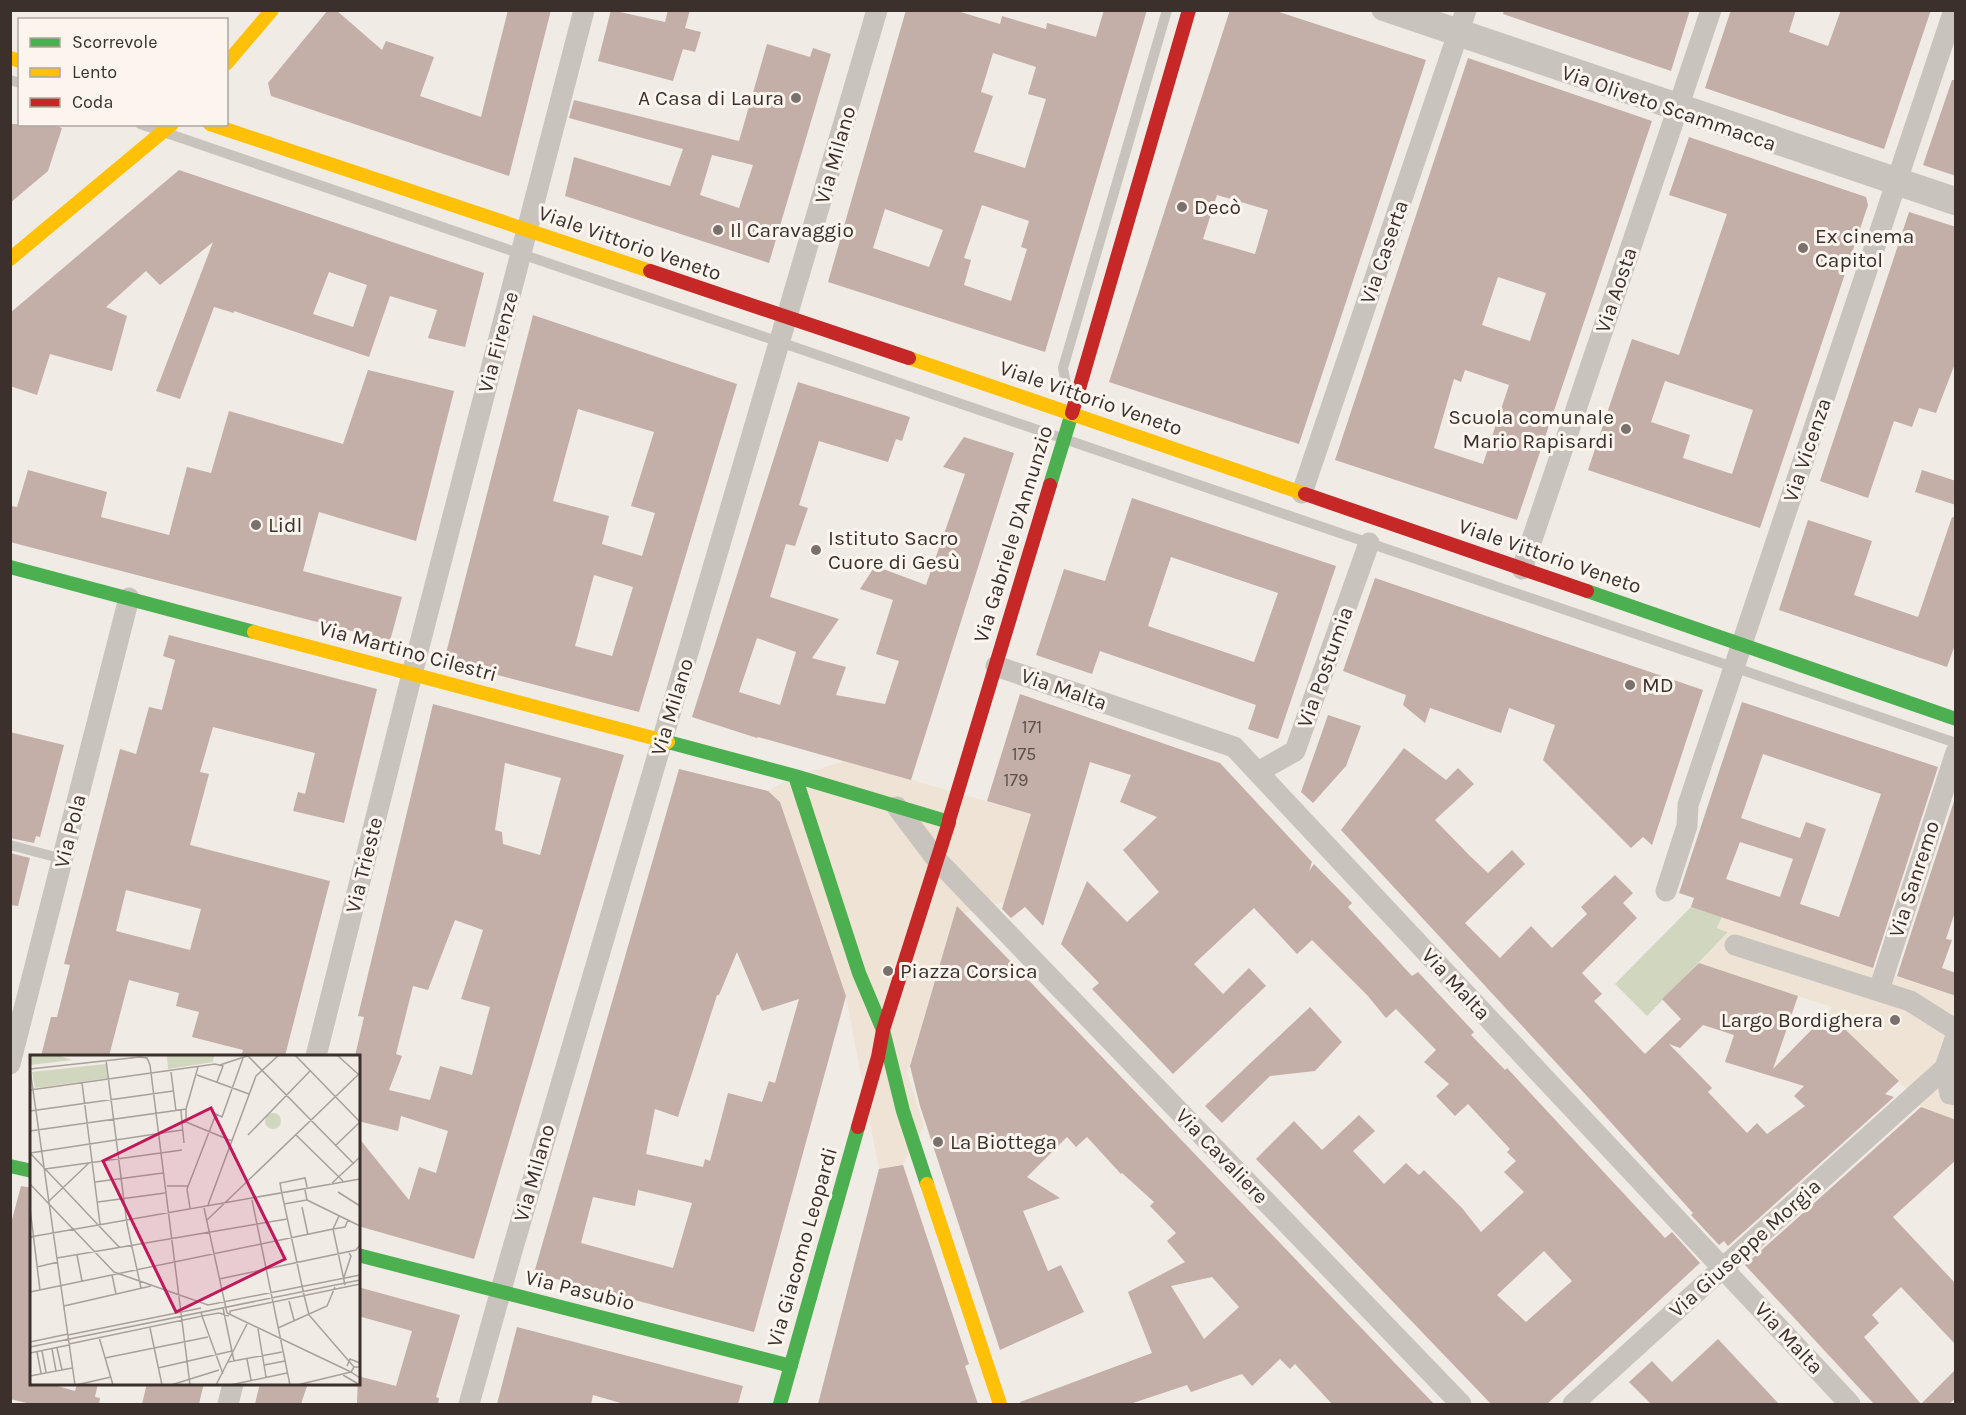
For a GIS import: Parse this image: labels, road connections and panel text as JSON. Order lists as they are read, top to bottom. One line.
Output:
{"streets":{"main road":["Viale Vittorio Veneto","Via Gabriele D'Annunzio","Via Martino Cilestri","Via Giacomo Leopardi","Via Pasubio"],"street":["Via Oliveto Scammacca","Via Milano","Via Caserta","Via Aosta","Via Firenze","Via Vicenza","Via Postumia","Via Malta","Via Pola","Via Trieste","Via Sanremo","Via Cavaliere","Via Giuseppe Morgia"]},"crossings":[["Via Oliveto Scammacca","Via Caserta"],["Via Oliveto Scammacca","Via Aosta"],["Via Oliveto Scammacca","Via Vicenza"],["Via Milano","Viale Vittorio Veneto"],["Via Milano","Via Martino Cilestri"],["Via Milano","Via Pasubio"],["Viale Vittorio Veneto","Via Caserta"],["Viale Vittorio Veneto","Via Aosta"],["Viale Vittorio Veneto","Via Firenze"],["Viale Vittorio Veneto","Via Vicenza"],["Viale Vittorio Veneto","Via Gabriele D'Annunzio"],["Via Firenze","Via Martino Cilestri"],["Via Firenze","Via Trieste"],["Via Gabriele D'Annunzio","Via Martino Cilestri"],["Via Gabriele D'Annunzio","Via Malta"],["Via Gabriele D'Annunzio","Via Cavaliere"],["Via Gabriele D'Annunzio","Via Giacomo Leopardi"],["Via Martino Cilestri","Via Pola"],["Via Martino Cilestri","Via Trieste"],["Via Martino Cilestri","Via Cavaliere"],["Via Postumia","Via Malta"],["Via Malta","Via Giuseppe Morgia"],["Via Giacomo Leopardi","Via Pasubio"]],"places":["A Casa di Laura","Decò","Il Caravaggio","Ex cinema Capitol","Scuola comunale Mario Rapisardi","Lidl","Istituto Sacro Cuore di Gesù","MD","Piazza Corsica","Largo Bordighera","La Biottega"],"house_numbers":["171","175","179"],"legend":["Scorrevole","Lento","Coda"]}
